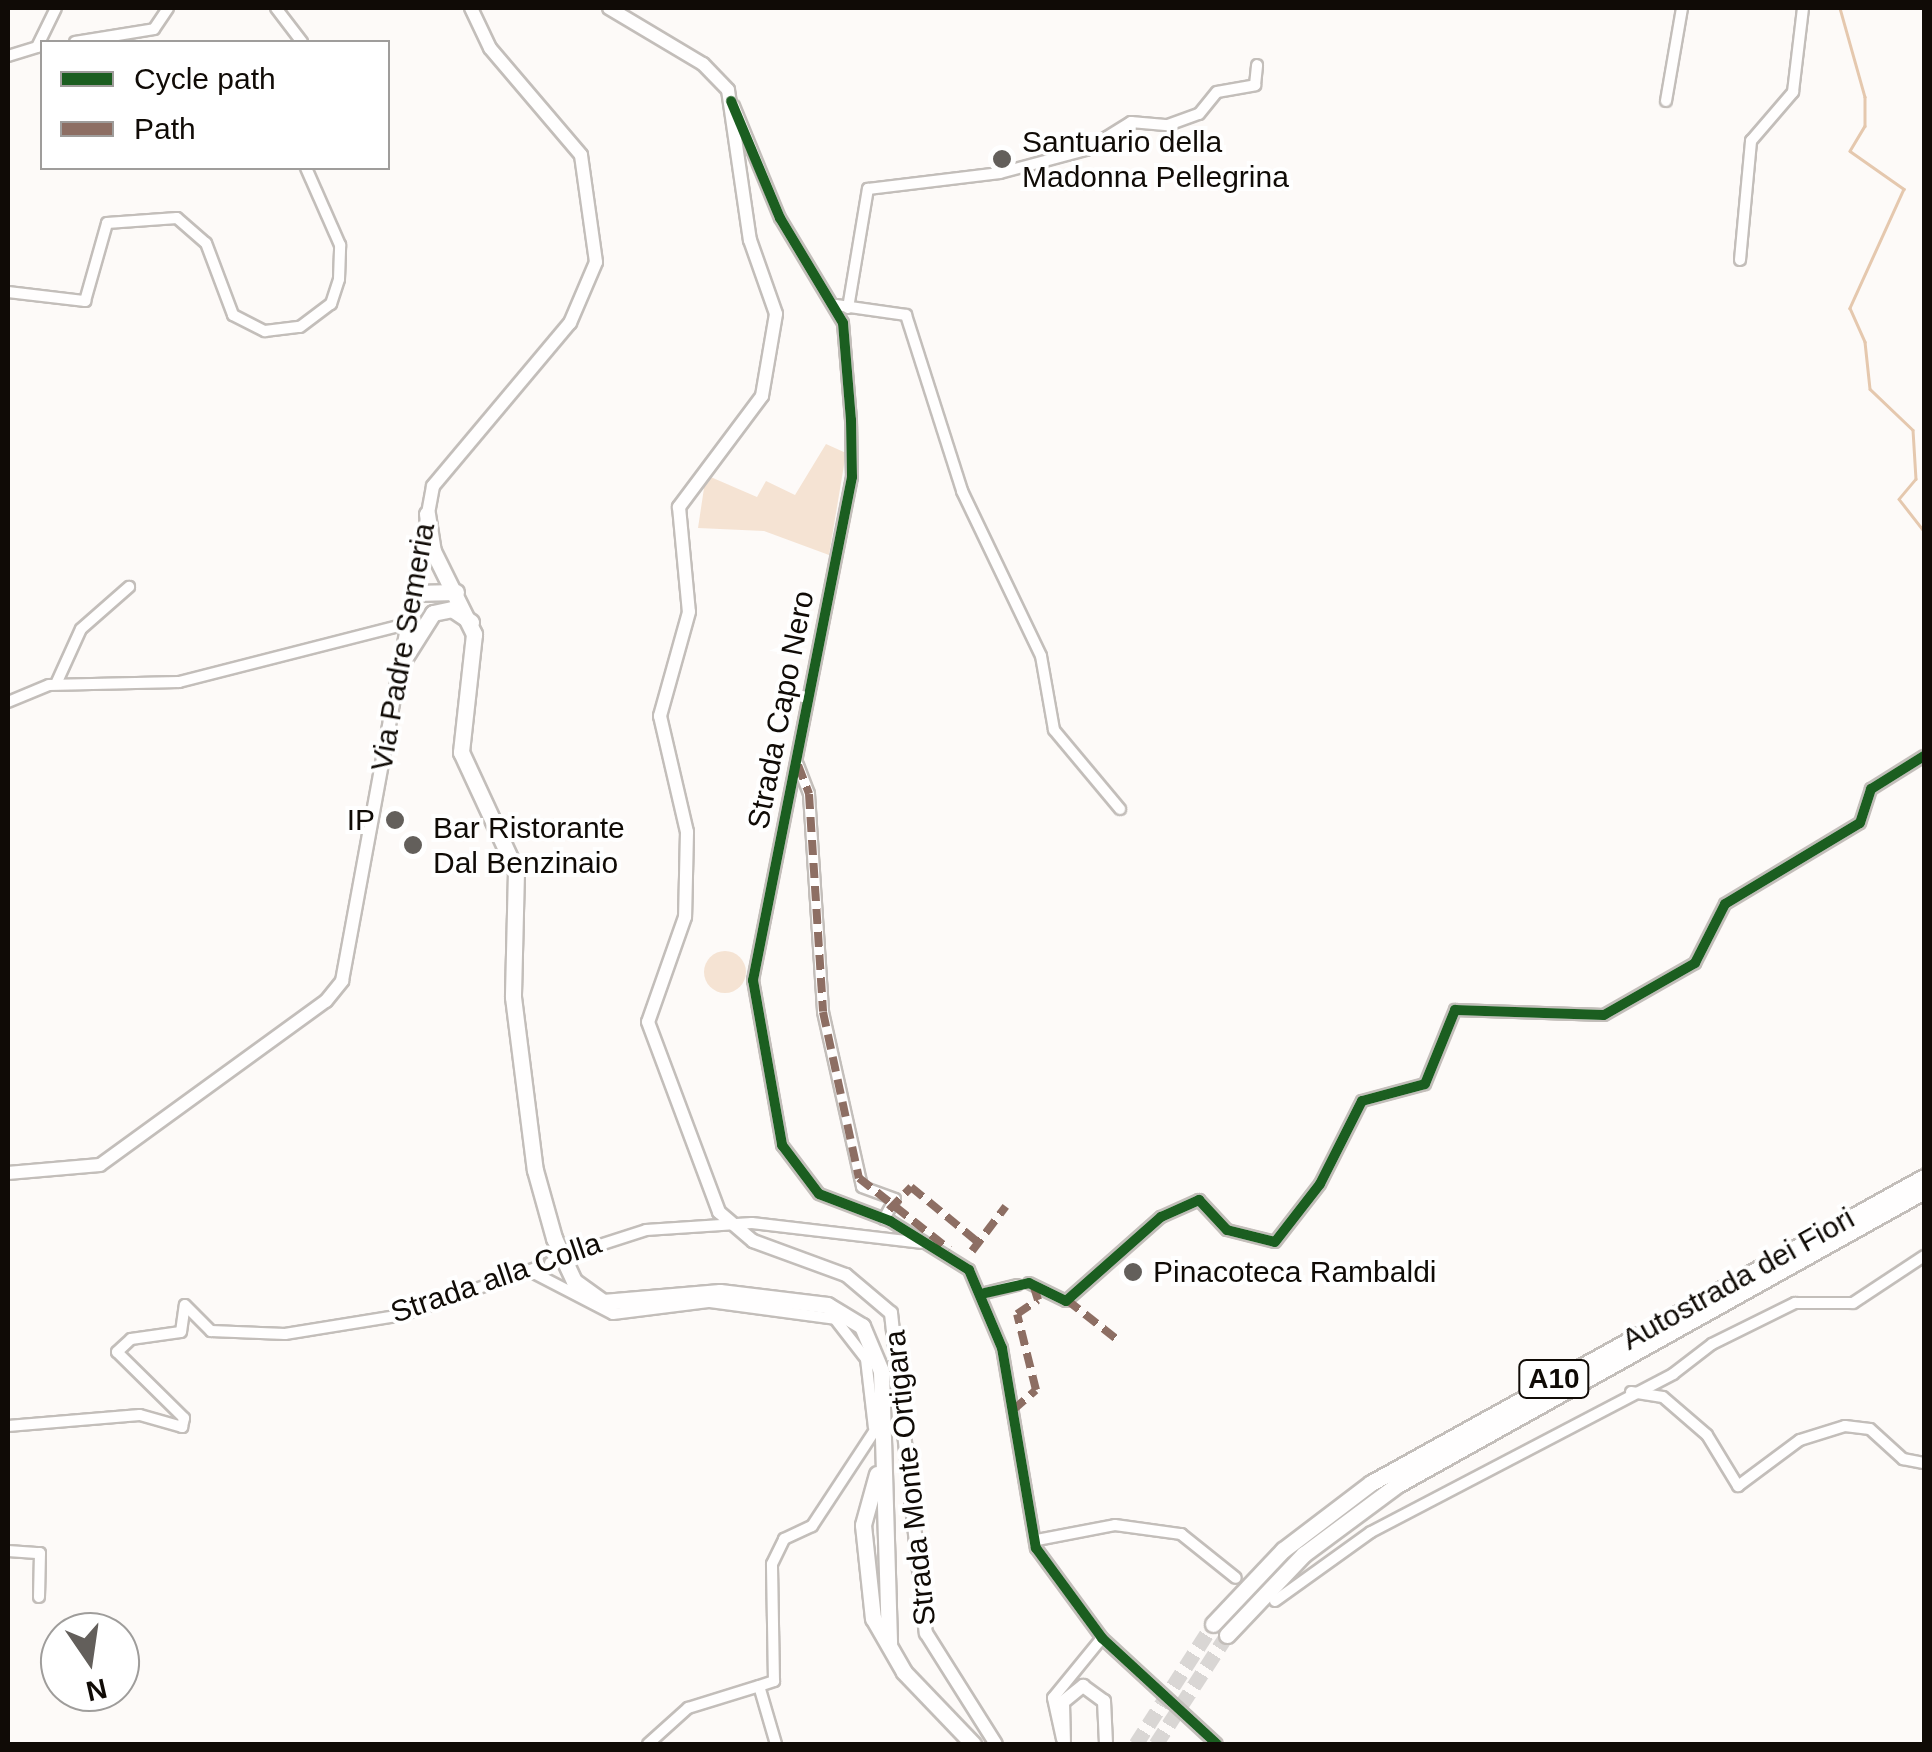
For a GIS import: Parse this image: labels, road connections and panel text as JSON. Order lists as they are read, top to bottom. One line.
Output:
{"streets":{"highway":["Autostrada dei Fiori","A10"],"main road":["Via Padre Semeria","Strada Monte Ortigara"],"street":["Strada Capo Nero","Strada alla Colla"]},"crossings":[["Strada Capo Nero","Strada alla Colla"],["Strada alla Colla","Strada Monte Ortigara"]],"places":["Santuario della Madonna Pellegrina","IP","Bar Ristorante Dal Benzinaio","Pinacoteca Rambaldi"],"legend":["Cycle path","Path"],"north":"bottom"}
